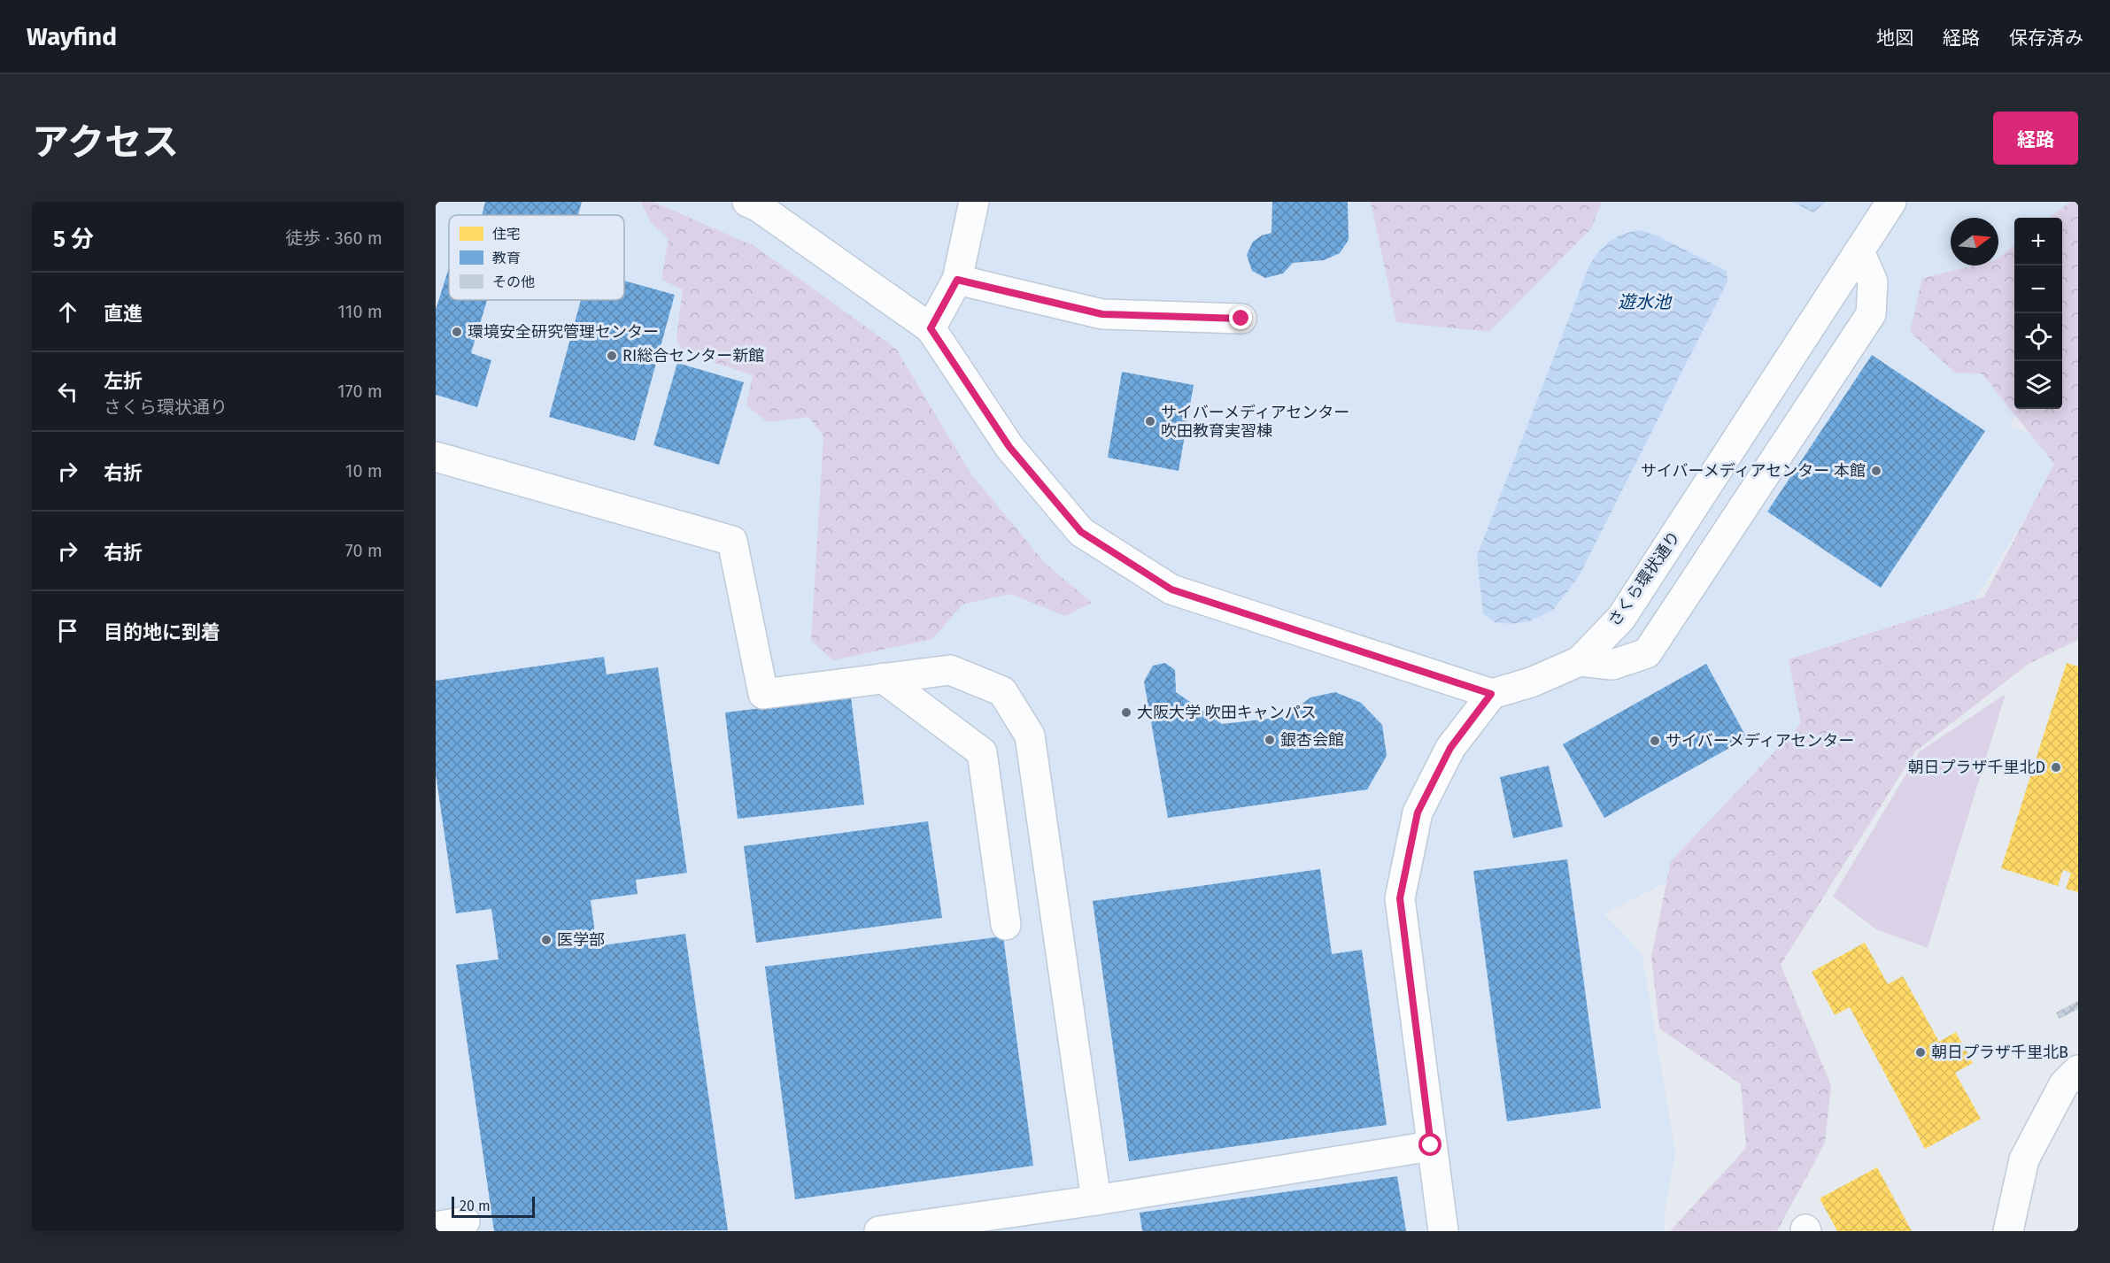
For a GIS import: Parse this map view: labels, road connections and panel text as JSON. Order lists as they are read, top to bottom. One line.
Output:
{"streets":{"street":["さくら環状通り"]},"water":["遊水池"],"places":["環境安全研究管理センター","RI総合センター新館","サイバーメディアセンター 吹田教育実習棟","サイバーメディアセンター 本館","大阪大学 吹田キャンパス","銀杏会館","サイバーメディアセンター","朝日プラザ千里北D","医学部","朝日プラザ千里北B"],"legend":["住宅","教育","その他"],"scale_bar":"20 m","north":"right","page":{"header":"Wayfind","nav":["地図","経路","保存済み"],"title":"アクセス","buttons":"経路","heading":["5 分","徒歩 · 360 m"],"map_buttons":["+","−"],"list":[["直進","110 m"],["左折","さくら環状通り","170 m"],["右折","10 m"],["右折","70 m"],"目的地に到着"],"scale":"20 m"}}
